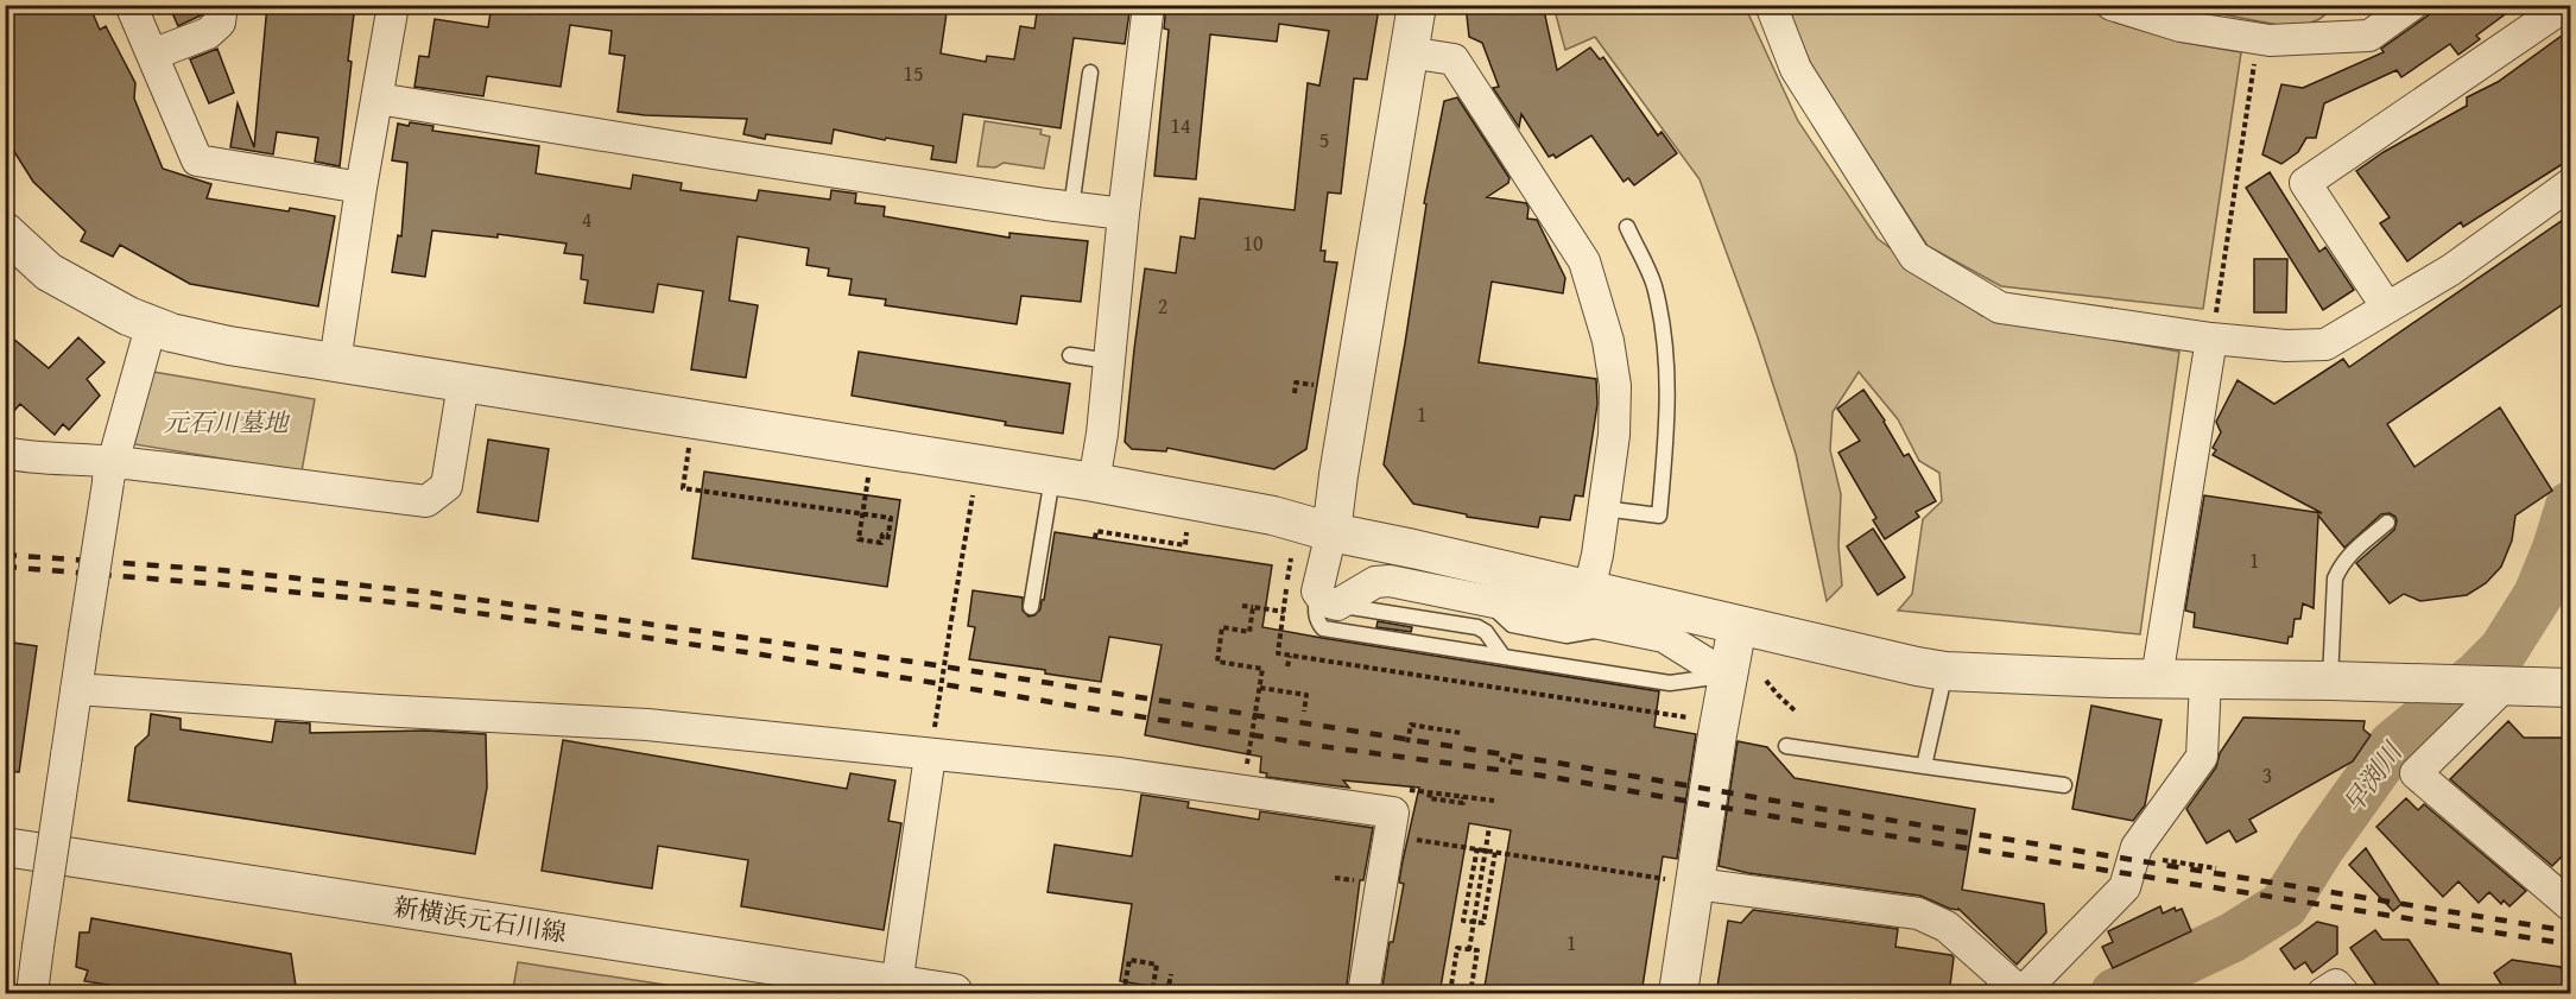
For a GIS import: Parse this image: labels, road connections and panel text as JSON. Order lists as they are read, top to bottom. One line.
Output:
{"streets":{"street":["新横浜元石川線"]},"water":["早渕川"],"parks":["元石川墓地"],"house_numbers":["15","14","5","4","10","2","1","1","3","1"]}
